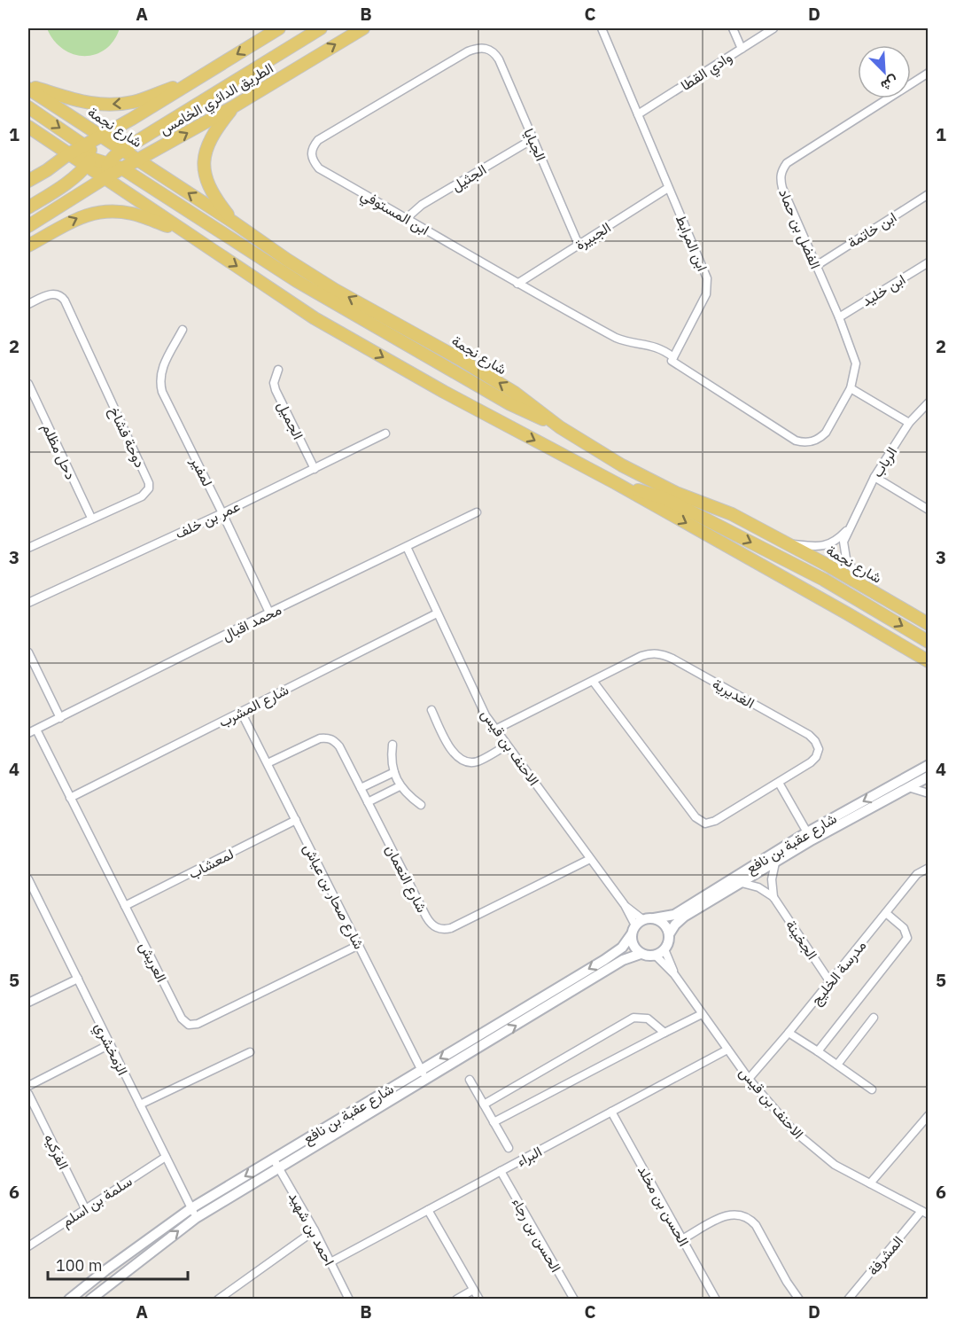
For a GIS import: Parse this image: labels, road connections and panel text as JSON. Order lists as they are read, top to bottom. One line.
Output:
{"streets":{"main road":["الطريق الدائري الخامس","شارع نجمة"],"street":["وادي القطا","الجبايا","الجثيل","ابن المستوفي","الفضل بن حماد","ابن خاتمة","الجبيرة","ابن المرابط","ابن خليد","الجميل","دوحة فشاخ","دحل مظلم","الرباب","لمفير","عمر بن خلف","محمد اقبال","الغديرية","شارع المشرب","الاحنف بن قيس","شارع عقبة بن نافع","لمعشاب","شارع النعمان","شارع صحار بن عياش","الجخينة","العريش","مدرسة الخليج","الزمخشري","الفركيه","البراء","سلمة بن اسلم","الحسن بن مخلد","احمد بن شهيد","الحسن بن رجاء","المشرفة"]},"crossings":[["وادي القطا","ابن المرابط"],["الطريق الدائري الخامس","شارع نجمة"],["شارع نجمة","الرباب"],["الجبايا","الجثيل"],["الجبايا","ابن المستوفي"],["الجبايا","الجبيرة"],["الجثيل","ابن المستوفي"],["ابن المستوفي","الجبيرة"],["ابن المستوفي","ابن المرابط"],["الفضل بن حماد","ابن خاتمة"],["الفضل بن حماد","ابن خليد"],["الجبيرة","ابن المرابط"],["الجميل","عمر بن خلف"],["دوحة فشاخ","دحل مظلم"],["لمفير","عمر بن خلف"],["لمفير","محمد اقبال"],["محمد اقبال","الاحنف بن قيس"],["محمد اقبال","العريش"],["الغديرية","الاحنف بن قيس"],["شارع المشرب","الاحنف بن قيس"],["شارع المشرب","شارع صحار بن عياش"],["شارع المشرب","العريش"],["الاحنف بن قيس","شارع عقبة بن نافع"],["الاحنف بن قيس","شارع النعمان"],["الاحنف بن قيس","مدرسة الخليج"],["الاحنف بن قيس","البراء"],["الاحنف بن قيس","المشرفة"],["شارع عقبة بن نافع","شارع صحار بن عياش"],["شارع عقبة بن نافع","الجخينة"],["شارع عقبة بن نافع","الزمخشري"],["شارع عقبة بن نافع","احمد بن شهيد"],["لمعشاب","شارع صحار بن عياش"],["لمعشاب","العريش"],["شارع النعمان","شارع صحار بن عياش"],["شارع صحار بن عياش","العريش"],["الجخينة","مدرسة الخليج"],["الزمخشري","سلمة بن اسلم"],["الفركيه","سلمة بن اسلم"],["البراء","الحسن بن مخلد"],["البراء","احمد بن شهيد"],["البراء","الحسن بن رجاء"]],"scale_bar":"100 m","north":"bottom right","grid":{"columns":["A","B","C","D"],"rows":["1","2","3","4","5","6"]}}
